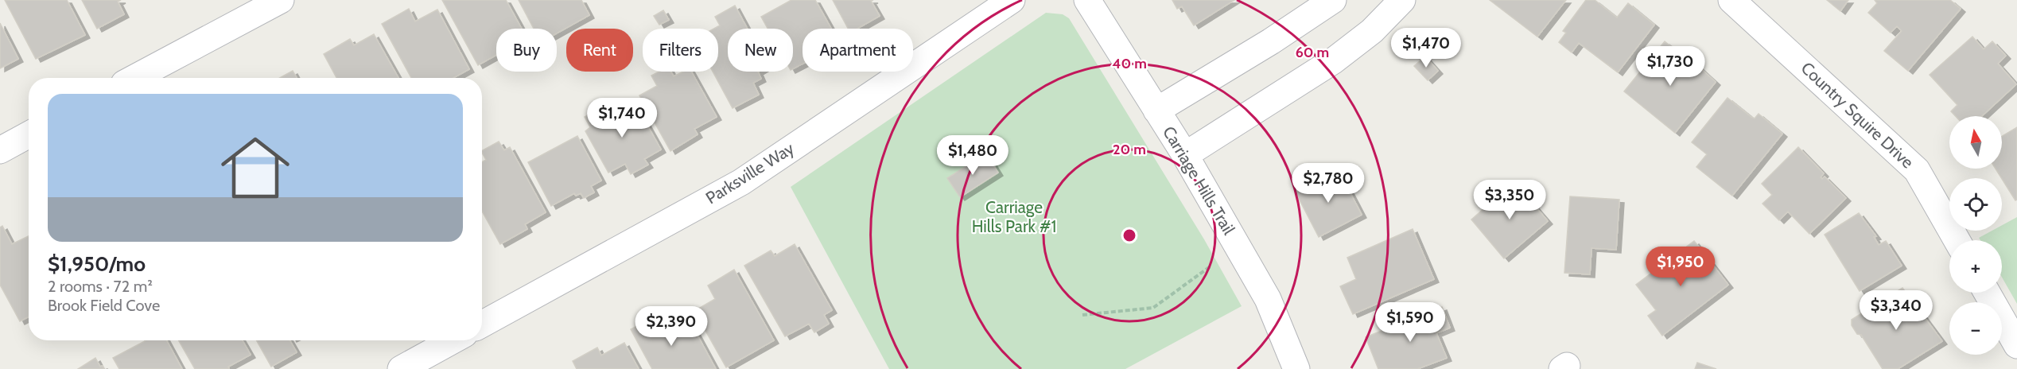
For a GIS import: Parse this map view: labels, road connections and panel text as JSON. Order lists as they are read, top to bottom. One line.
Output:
{"streets":{"street":["Country Squire Drive","Parksville Way","Carriage Hills Trail"]},"parks":["Carriage Hills Park #1"],"north":"top","page":{"price":["$1,470","$1,730","$1,740","$1,480","$2,780","$3,350","$1,950","$3,340","$1,590","$2,390"],"chip":["Buy","Rent","Filters","New","Apartment"],"list":[{"name":"$1,950/mo","note":"2 rooms · 72 m² · Brook Field Cove"}],"map_buttons":["+","−"]},"rings":["60 m","40 m","20 m"]}
